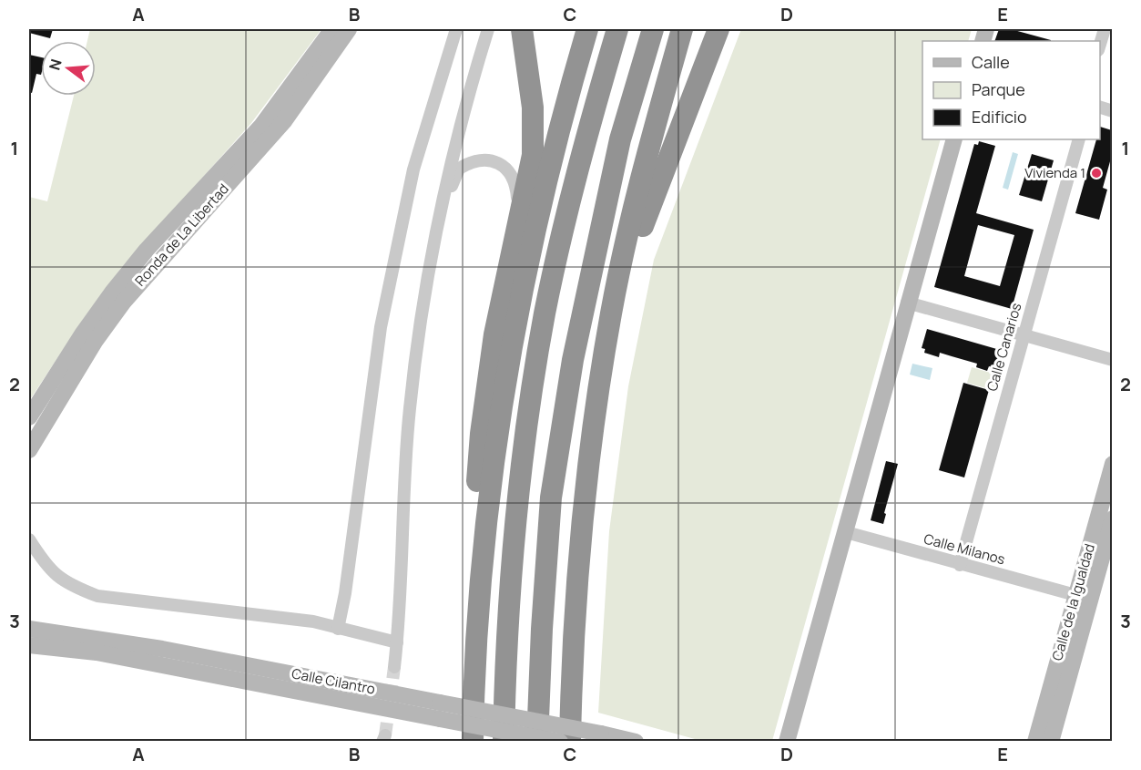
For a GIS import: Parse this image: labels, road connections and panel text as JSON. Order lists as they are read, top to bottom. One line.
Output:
{"streets":{"street":["Ronda de La Libertad","Calle Canarios","Calle Milanos","Calle de la Igualdad","Calle Cilantro"]},"crossings":[["Calle Canarios","Calle Milanos"],["Calle Milanos","Calle de la Igualdad"]],"places":["Vivienda 1"],"legend":["Calle","Parque","Edificio"],"north":"left","grid":{"columns":["A","B","C","D","E"],"rows":["1","2","3"]}}
